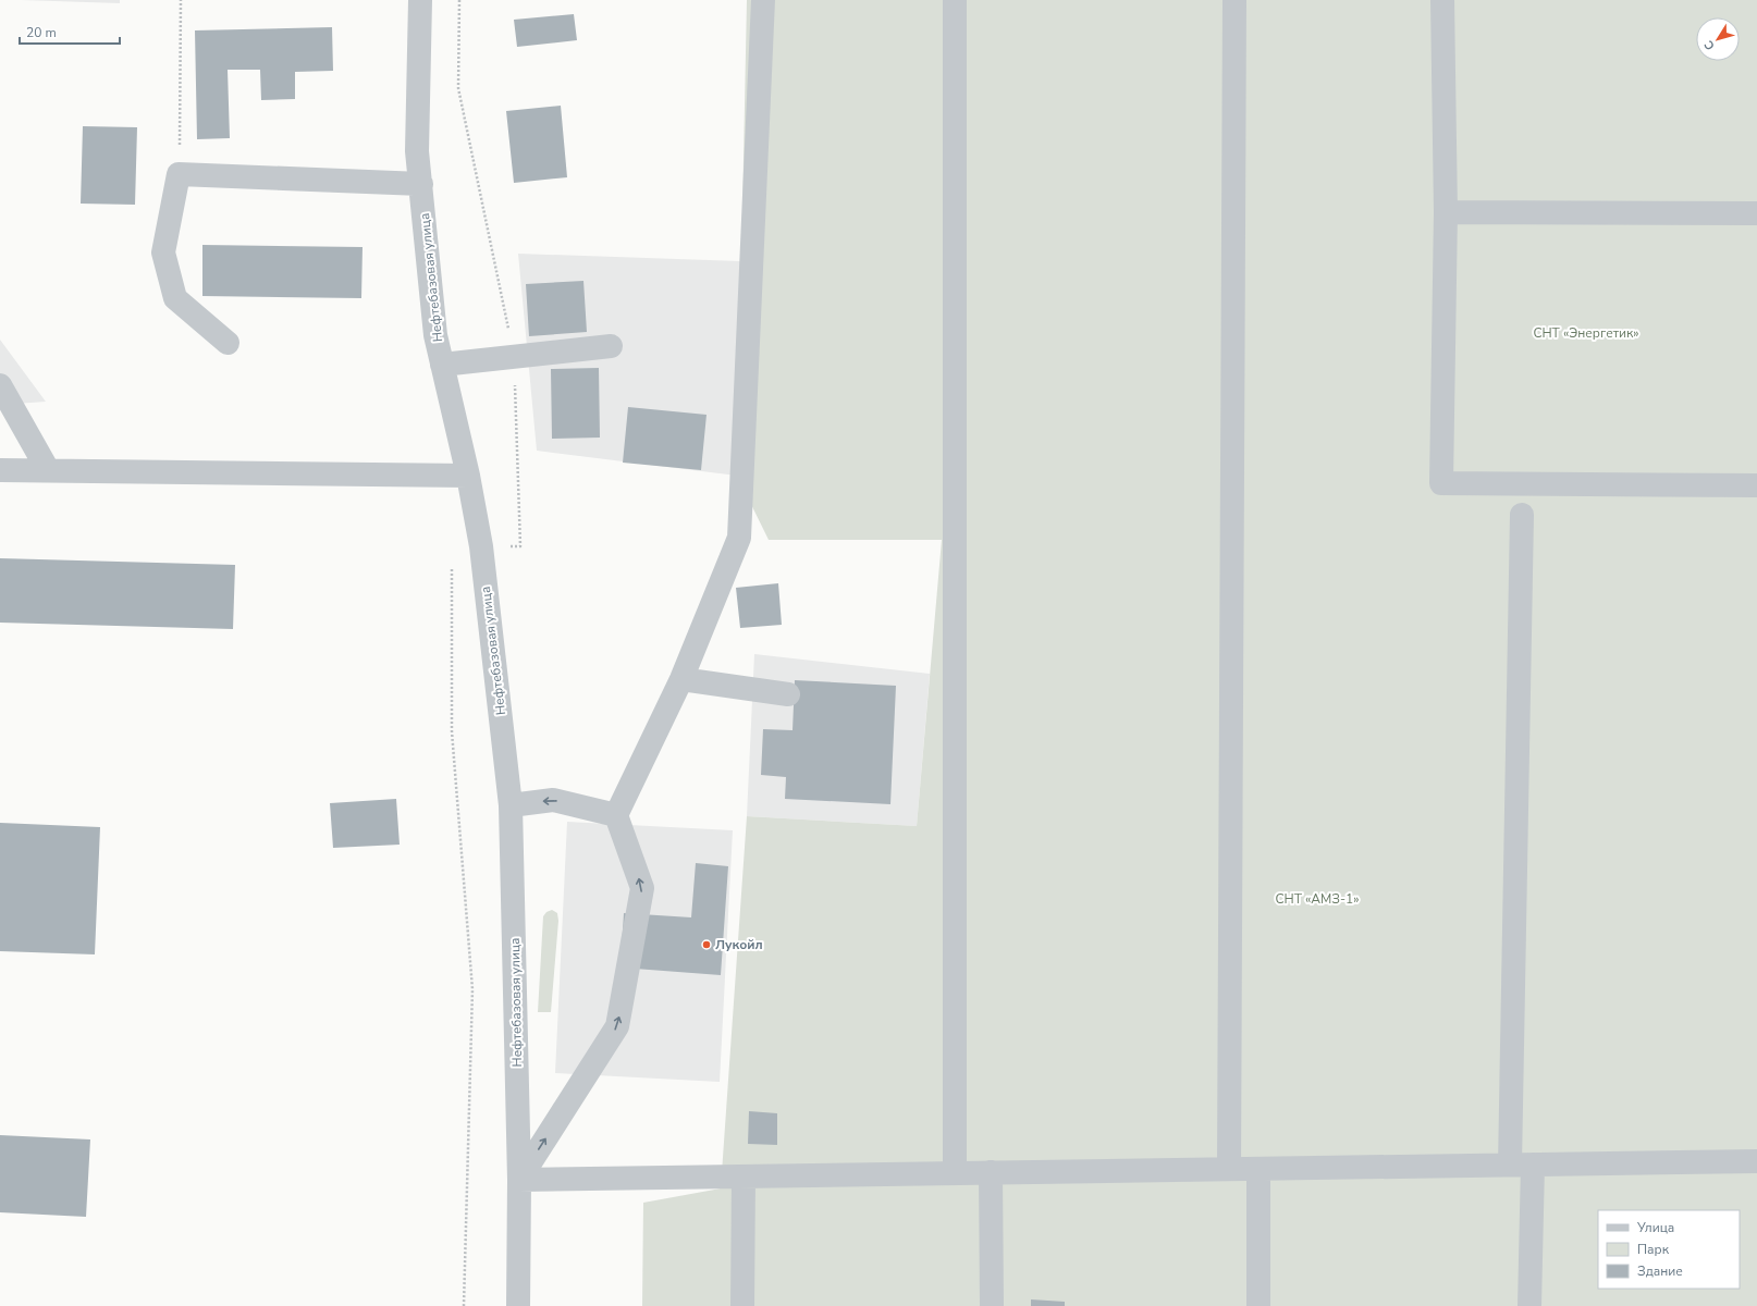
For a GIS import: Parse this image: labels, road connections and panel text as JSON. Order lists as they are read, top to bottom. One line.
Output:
{"streets":{"street":["Нефтебазовая улица"]},"parks":["СНТ «Энергетик»","СНТ «АМЗ-1»"],"places":["Лукойл"],"legend":["Улица","Парк","Здание"],"scale_bar":"20 m","north":"bottom left"}
